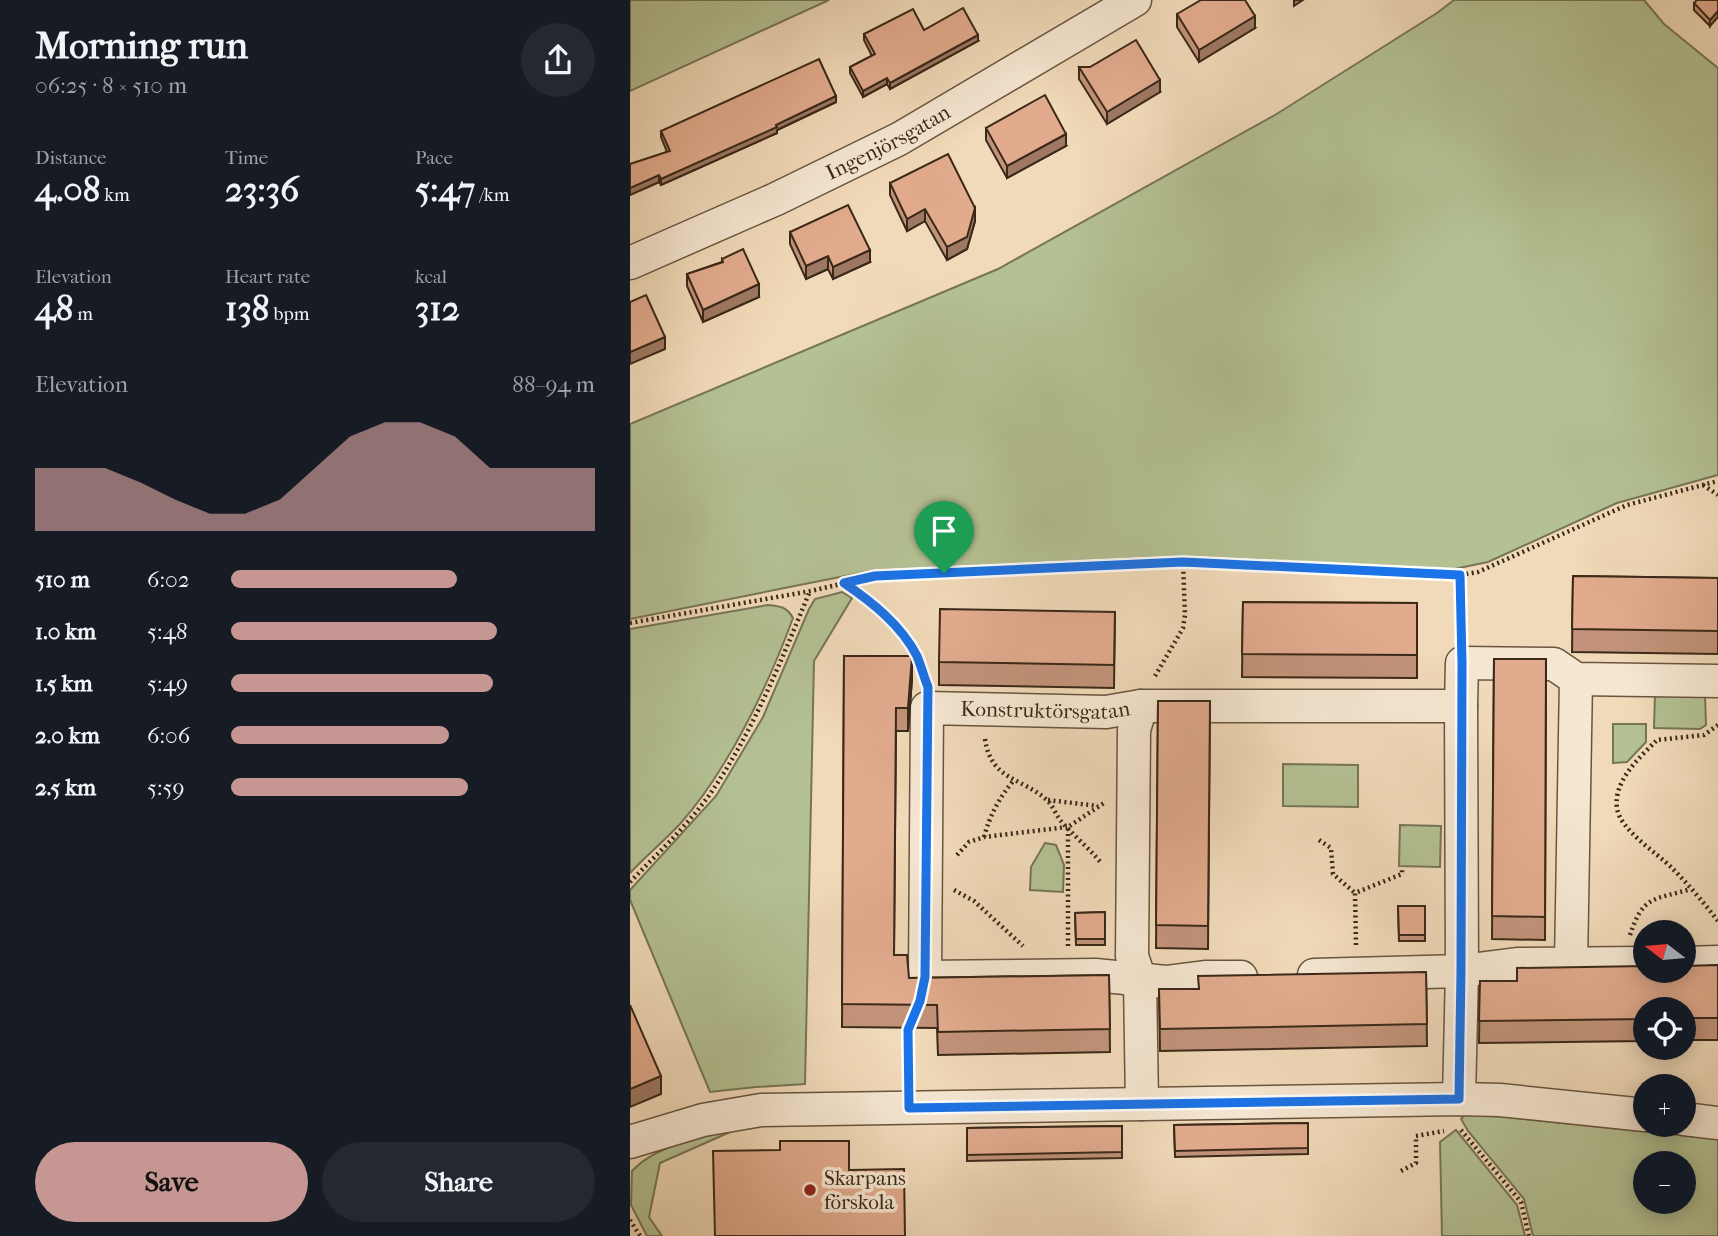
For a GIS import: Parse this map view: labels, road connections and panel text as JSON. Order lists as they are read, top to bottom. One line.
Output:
{"streets":{"street":["Ingenjörsgatan","Konstruktörsgatan"]},"places":["Skarpans förskola"],"north":"left","page":{"heading":["Morning run","06:25 · 8 × 510 m"],"stats":[["Distance","4.08 km"],["Time","23:36"],["Pace","5:47 /km"],["Elevation","48 m"],["Heart rate","138 bpm"],["kcal","312"]],"chart":["Elevation","88–94 m"],"list":[{"name":"510 m","note":"6:02"},{"name":"1.0 km","note":"5:48"},{"name":"1.5 km","note":"5:49"},{"name":"2.0 km","note":"6:06"},{"name":"2.5 km","note":"5:59"}],"map_buttons":["+","−"],"buttons":["Save","Share"]}}
